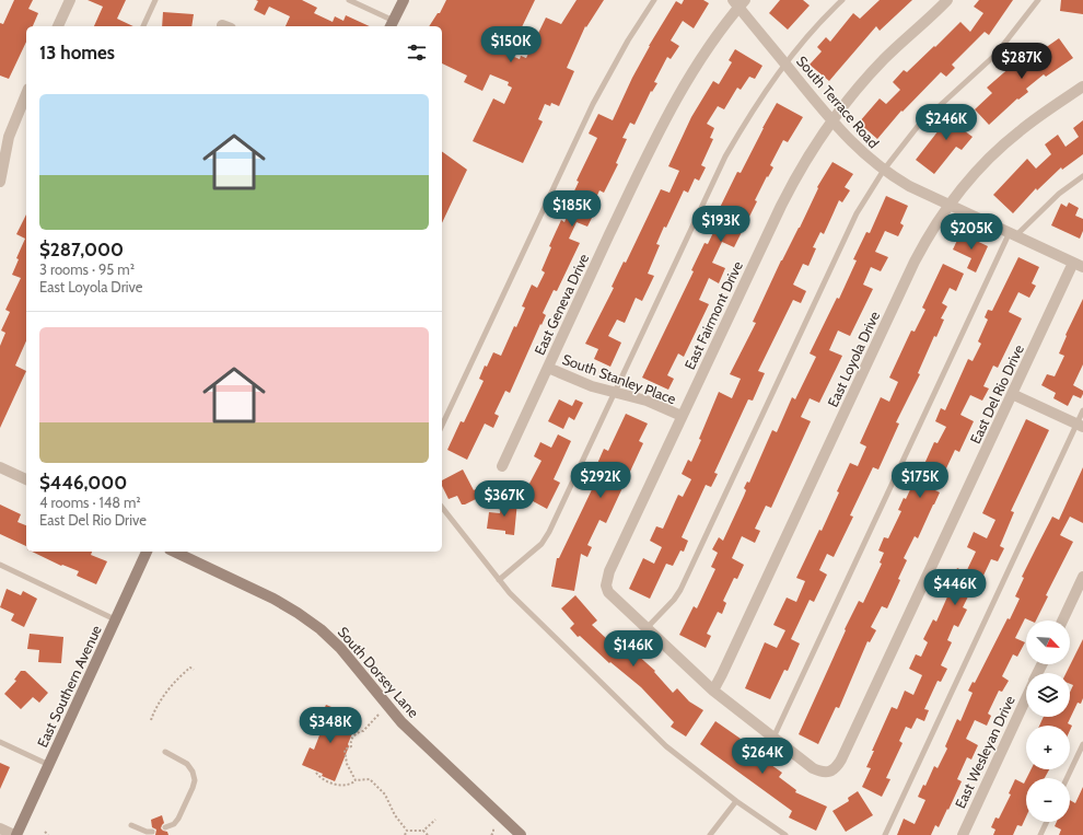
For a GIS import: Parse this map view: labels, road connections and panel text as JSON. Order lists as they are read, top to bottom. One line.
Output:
{"streets":{"street":["South Terrace Road","East Geneva Drive","East Fairmont Drive","East Loyola Drive","South Stanley Place","East Del Rio Drive","South Dorsey Lane","East Southern Avenue","East Wesleyan Drive"]},"crossings":[["South Terrace Road","East Geneva Drive"],["South Terrace Road","East Fairmont Drive"],["South Terrace Road","East Loyola Drive"],["South Terrace Road","East Del Rio Drive"],["East Geneva Drive","South Stanley Place"],["East Fairmont Drive","South Stanley Place"]],"north":"bottom right","page":{"price":["$150K","$287K","$246K","$185K","$193K","$205K","$292K","$175K","$367K","$446K","$146K","$348K","$264K"],"heading":"13 homes","list":[{"name":"$287,000","note":"3 rooms · 95 m² · East Loyola Drive"},{"name":"$446,000","note":"4 rooms · 148 m² · East Del Rio Drive"}],"map_buttons":["+","−"]}}
